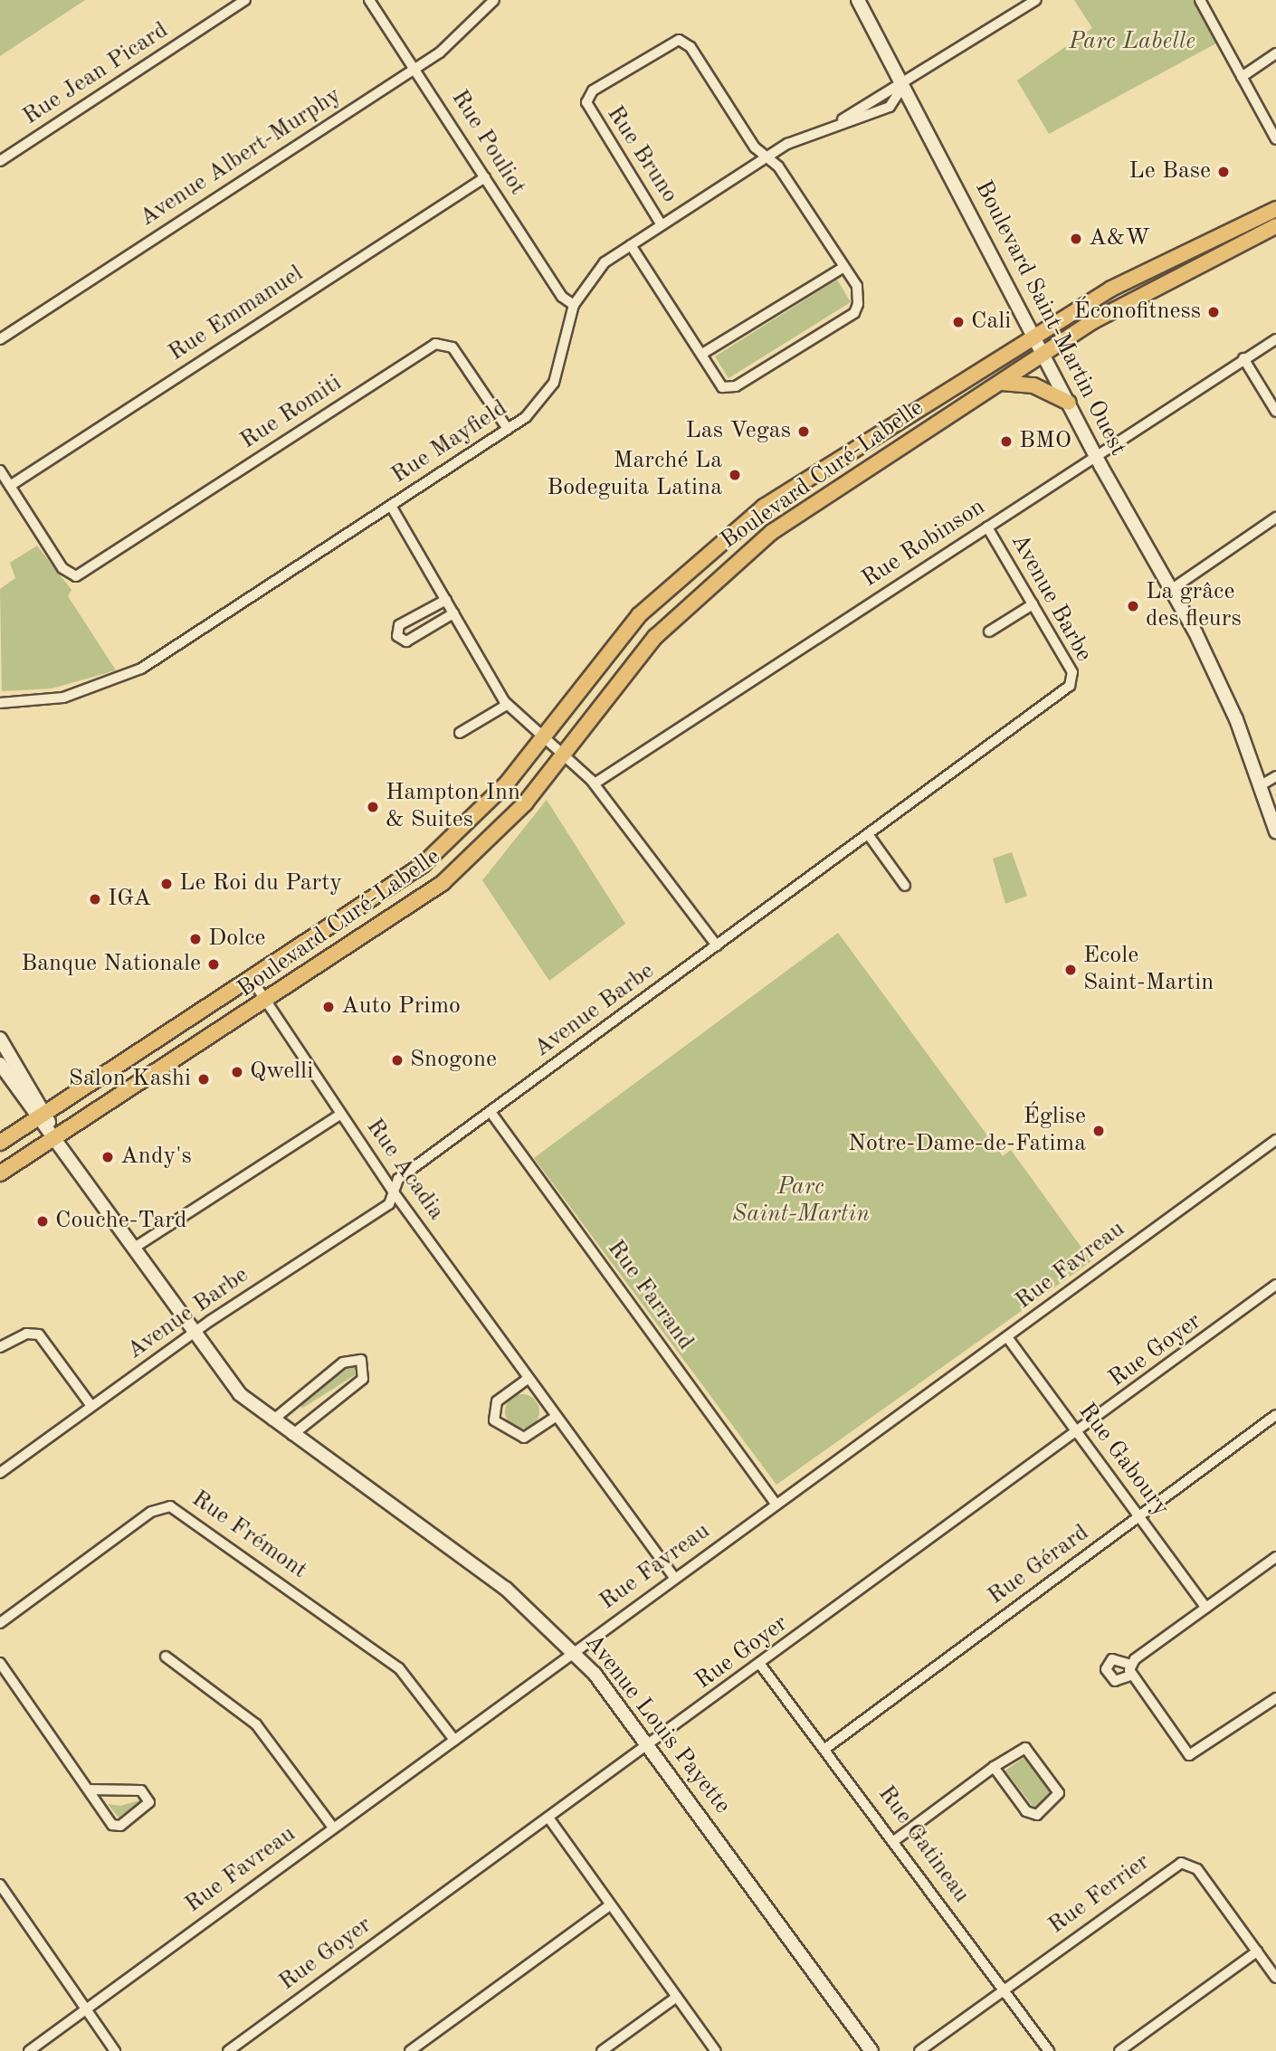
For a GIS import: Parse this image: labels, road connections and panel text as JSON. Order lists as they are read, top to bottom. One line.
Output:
{"streets":{"main road":["Boulevard Curé-Labelle"],"street":["Rue Jean Picard","Rue Pouliot","Rue Bruno","Avenue Albert-Murphy","Rue Emmanuel","Boulevard Saint-Martin Ouest","Rue Romiti","Rue Mayfield","Rue Robinson","Avenue Barbe","Rue Acadia","Rue Favreau","Rue Farrand","Rue Goyer","Rue Gaboury","Rue Frémont","Rue Gérard","Avenue Louis Payette","Rue Gatineau","Rue Ferrier"]},"crossings":[["Rue Pouliot","Avenue Albert-Murphy"],["Rue Pouliot","Rue Emmanuel"],["Rue Pouliot","Rue Mayfield"],["Rue Bruno","Rue Mayfield"],["Rue Emmanuel","Rue Romiti"],["Boulevard Saint-Martin Ouest","Rue Mayfield"],["Boulevard Saint-Martin Ouest","Boulevard Curé-Labelle"],["Boulevard Saint-Martin Ouest","Rue Robinson"],["Rue Romiti","Rue Mayfield"],["Boulevard Curé-Labelle","Rue Acadia"],["Boulevard Curé-Labelle","Avenue Louis Payette"],["Rue Robinson","Avenue Barbe"],["Avenue Barbe","Rue Acadia"],["Avenue Barbe","Rue Farrand"],["Avenue Barbe","Avenue Louis Payette"],["Rue Acadia","Rue Favreau"],["Rue Favreau","Rue Farrand"],["Rue Favreau","Rue Gaboury"],["Rue Favreau","Rue Frémont"],["Rue Favreau","Avenue Louis Payette"],["Rue Goyer","Rue Gaboury"],["Rue Goyer","Avenue Louis Payette"],["Rue Goyer","Rue Gatineau"],["Rue Gaboury","Rue Gérard"],["Rue Gérard","Rue Gatineau"],["Rue Gatineau","Rue Ferrier"]],"parks":["Parc Labelle","Parc Saint-Martin"],"places":["Le Base","A&W","Éconofitness","Cali","Las Vegas","BMO","Marché La Bodeguita Latina","La grâce des fleurs","Hampton Inn & Suites","Le Roi du Party","IGA","Dolce","Banque Nationale","Ecole Saint-Martin","Auto Primo","Snogone","Qwelli","Salon Kashi","Église Notre-Dame-de-Fatima","Andy's","Couche-Tard"]}
